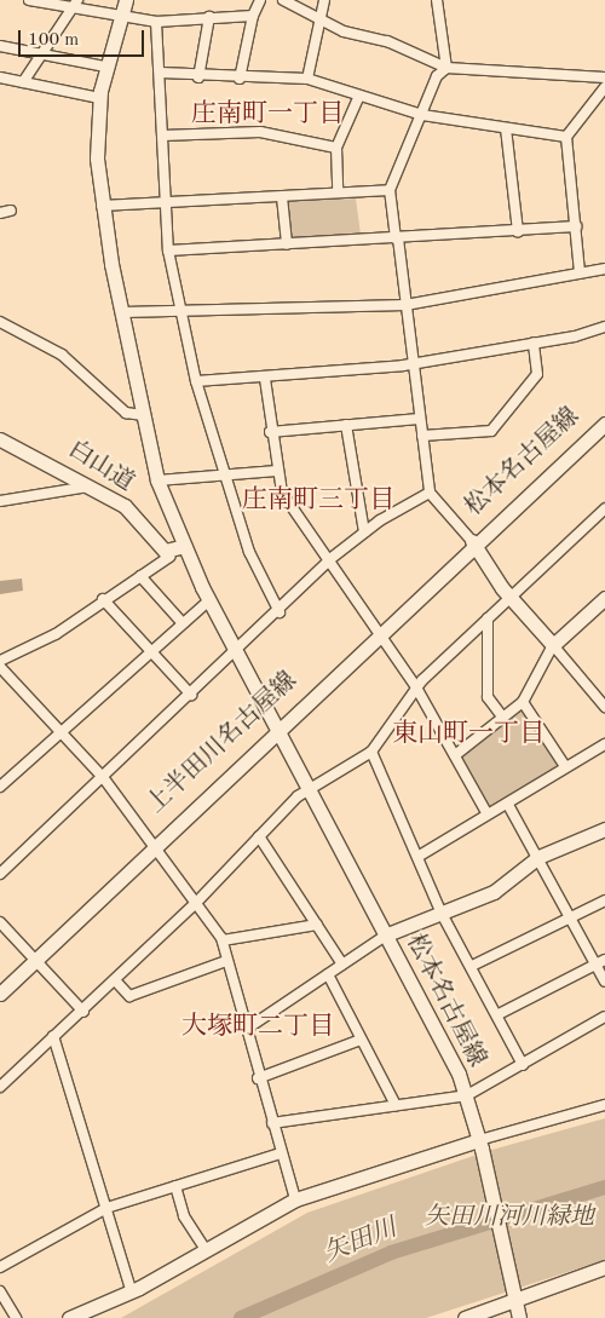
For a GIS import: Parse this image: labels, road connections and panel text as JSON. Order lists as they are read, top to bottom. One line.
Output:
{"streets":{"main road":["松本名古屋線","白山道","上半田川名古屋線"]},"crossings":[["松本名古屋線","上半田川名古屋線"]],"districts":["庄南町一丁目","庄南町三丁目","東山町一丁目","大塚町二丁目"],"water":["矢田川"],"parks":["矢田川河川緑地"],"scale_bar":"100 m"}
